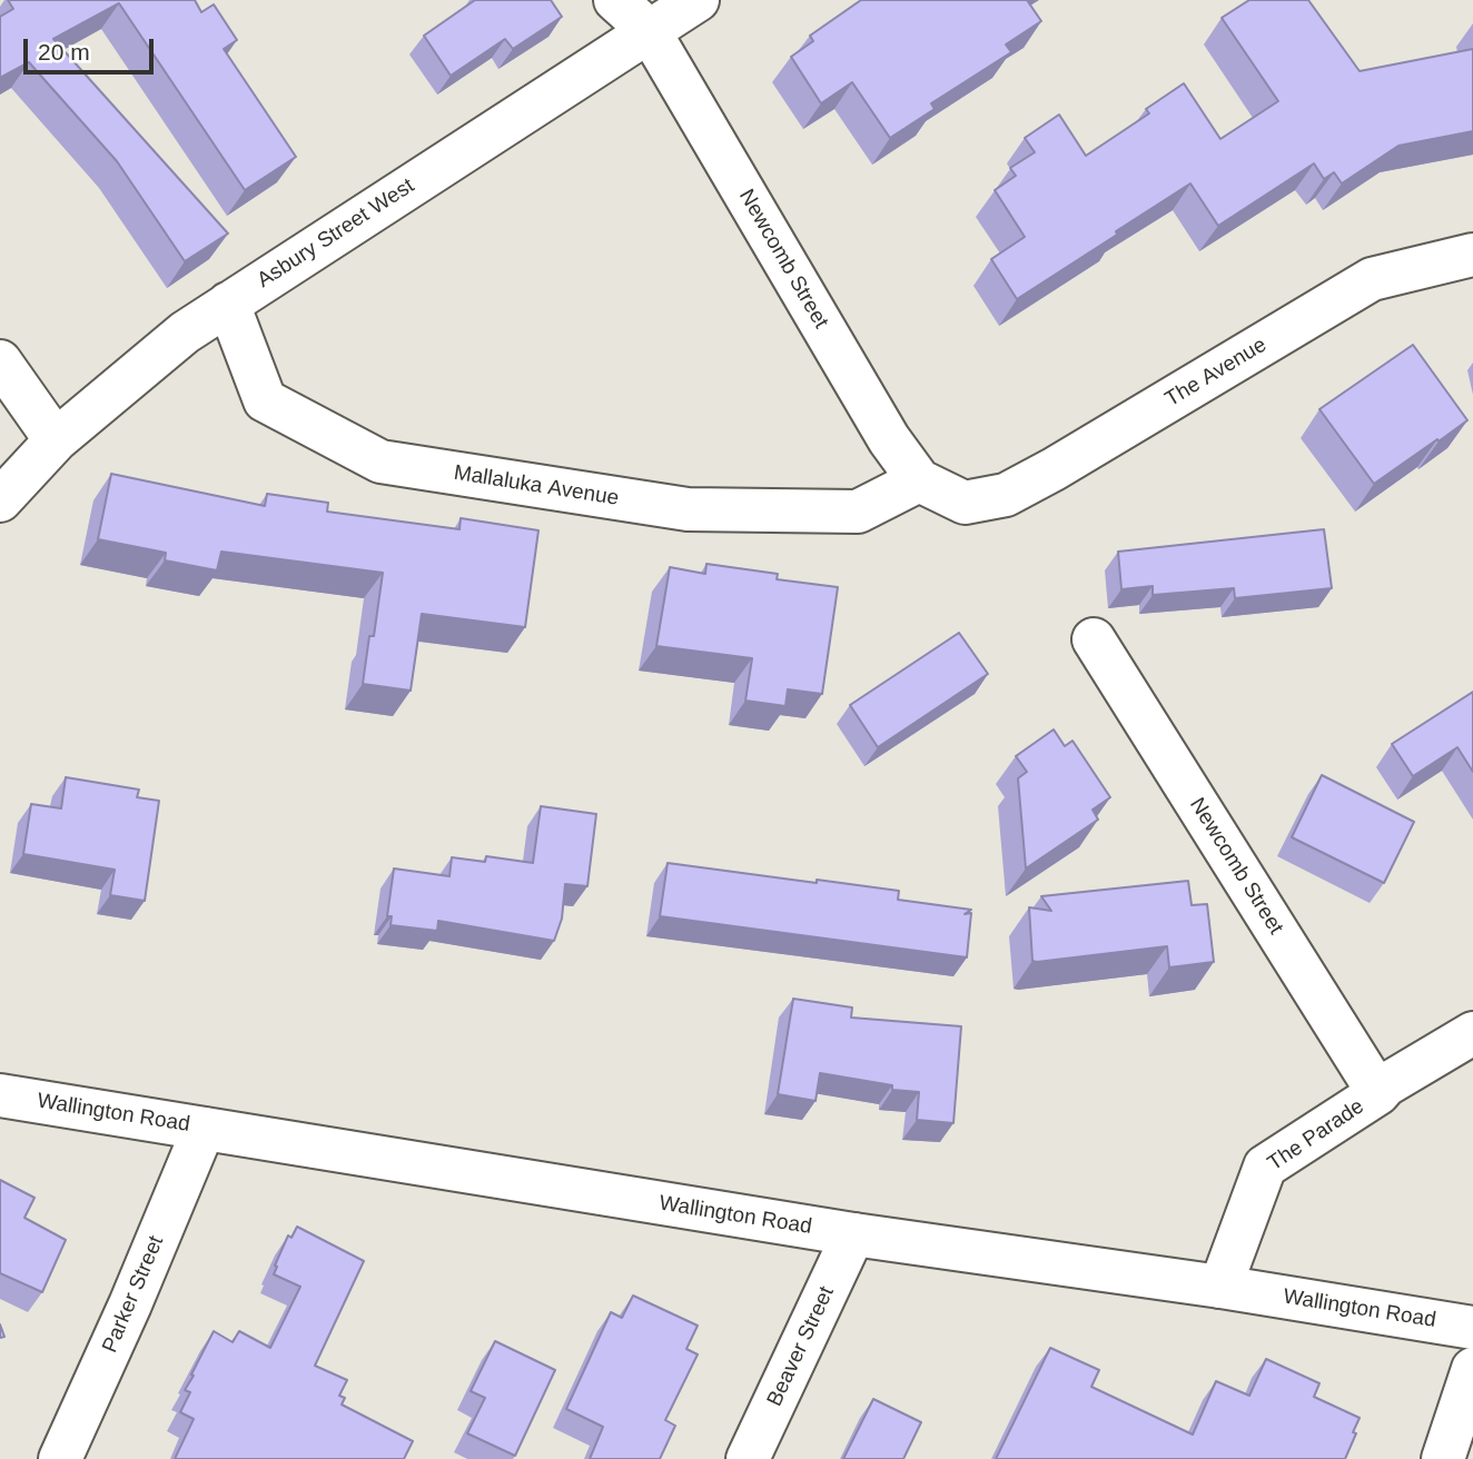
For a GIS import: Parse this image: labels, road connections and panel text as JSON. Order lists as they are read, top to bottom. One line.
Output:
{"streets":{"street":["Asbury Street West","Newcomb Street","The Avenue","Mallaluka Avenue","Wallington Road","The Parade","Parker Street","Beaver Street"]},"crossings":[["Asbury Street West","Newcomb Street"],["Asbury Street West","Mallaluka Avenue"],["Newcomb Street","The Avenue"],["Newcomb Street","Mallaluka Avenue"],["Newcomb Street","The Parade"],["Wallington Road","The Parade"],["Wallington Road","Parker Street"],["Wallington Road","Beaver Street"]],"scale_bar":"20 m"}
